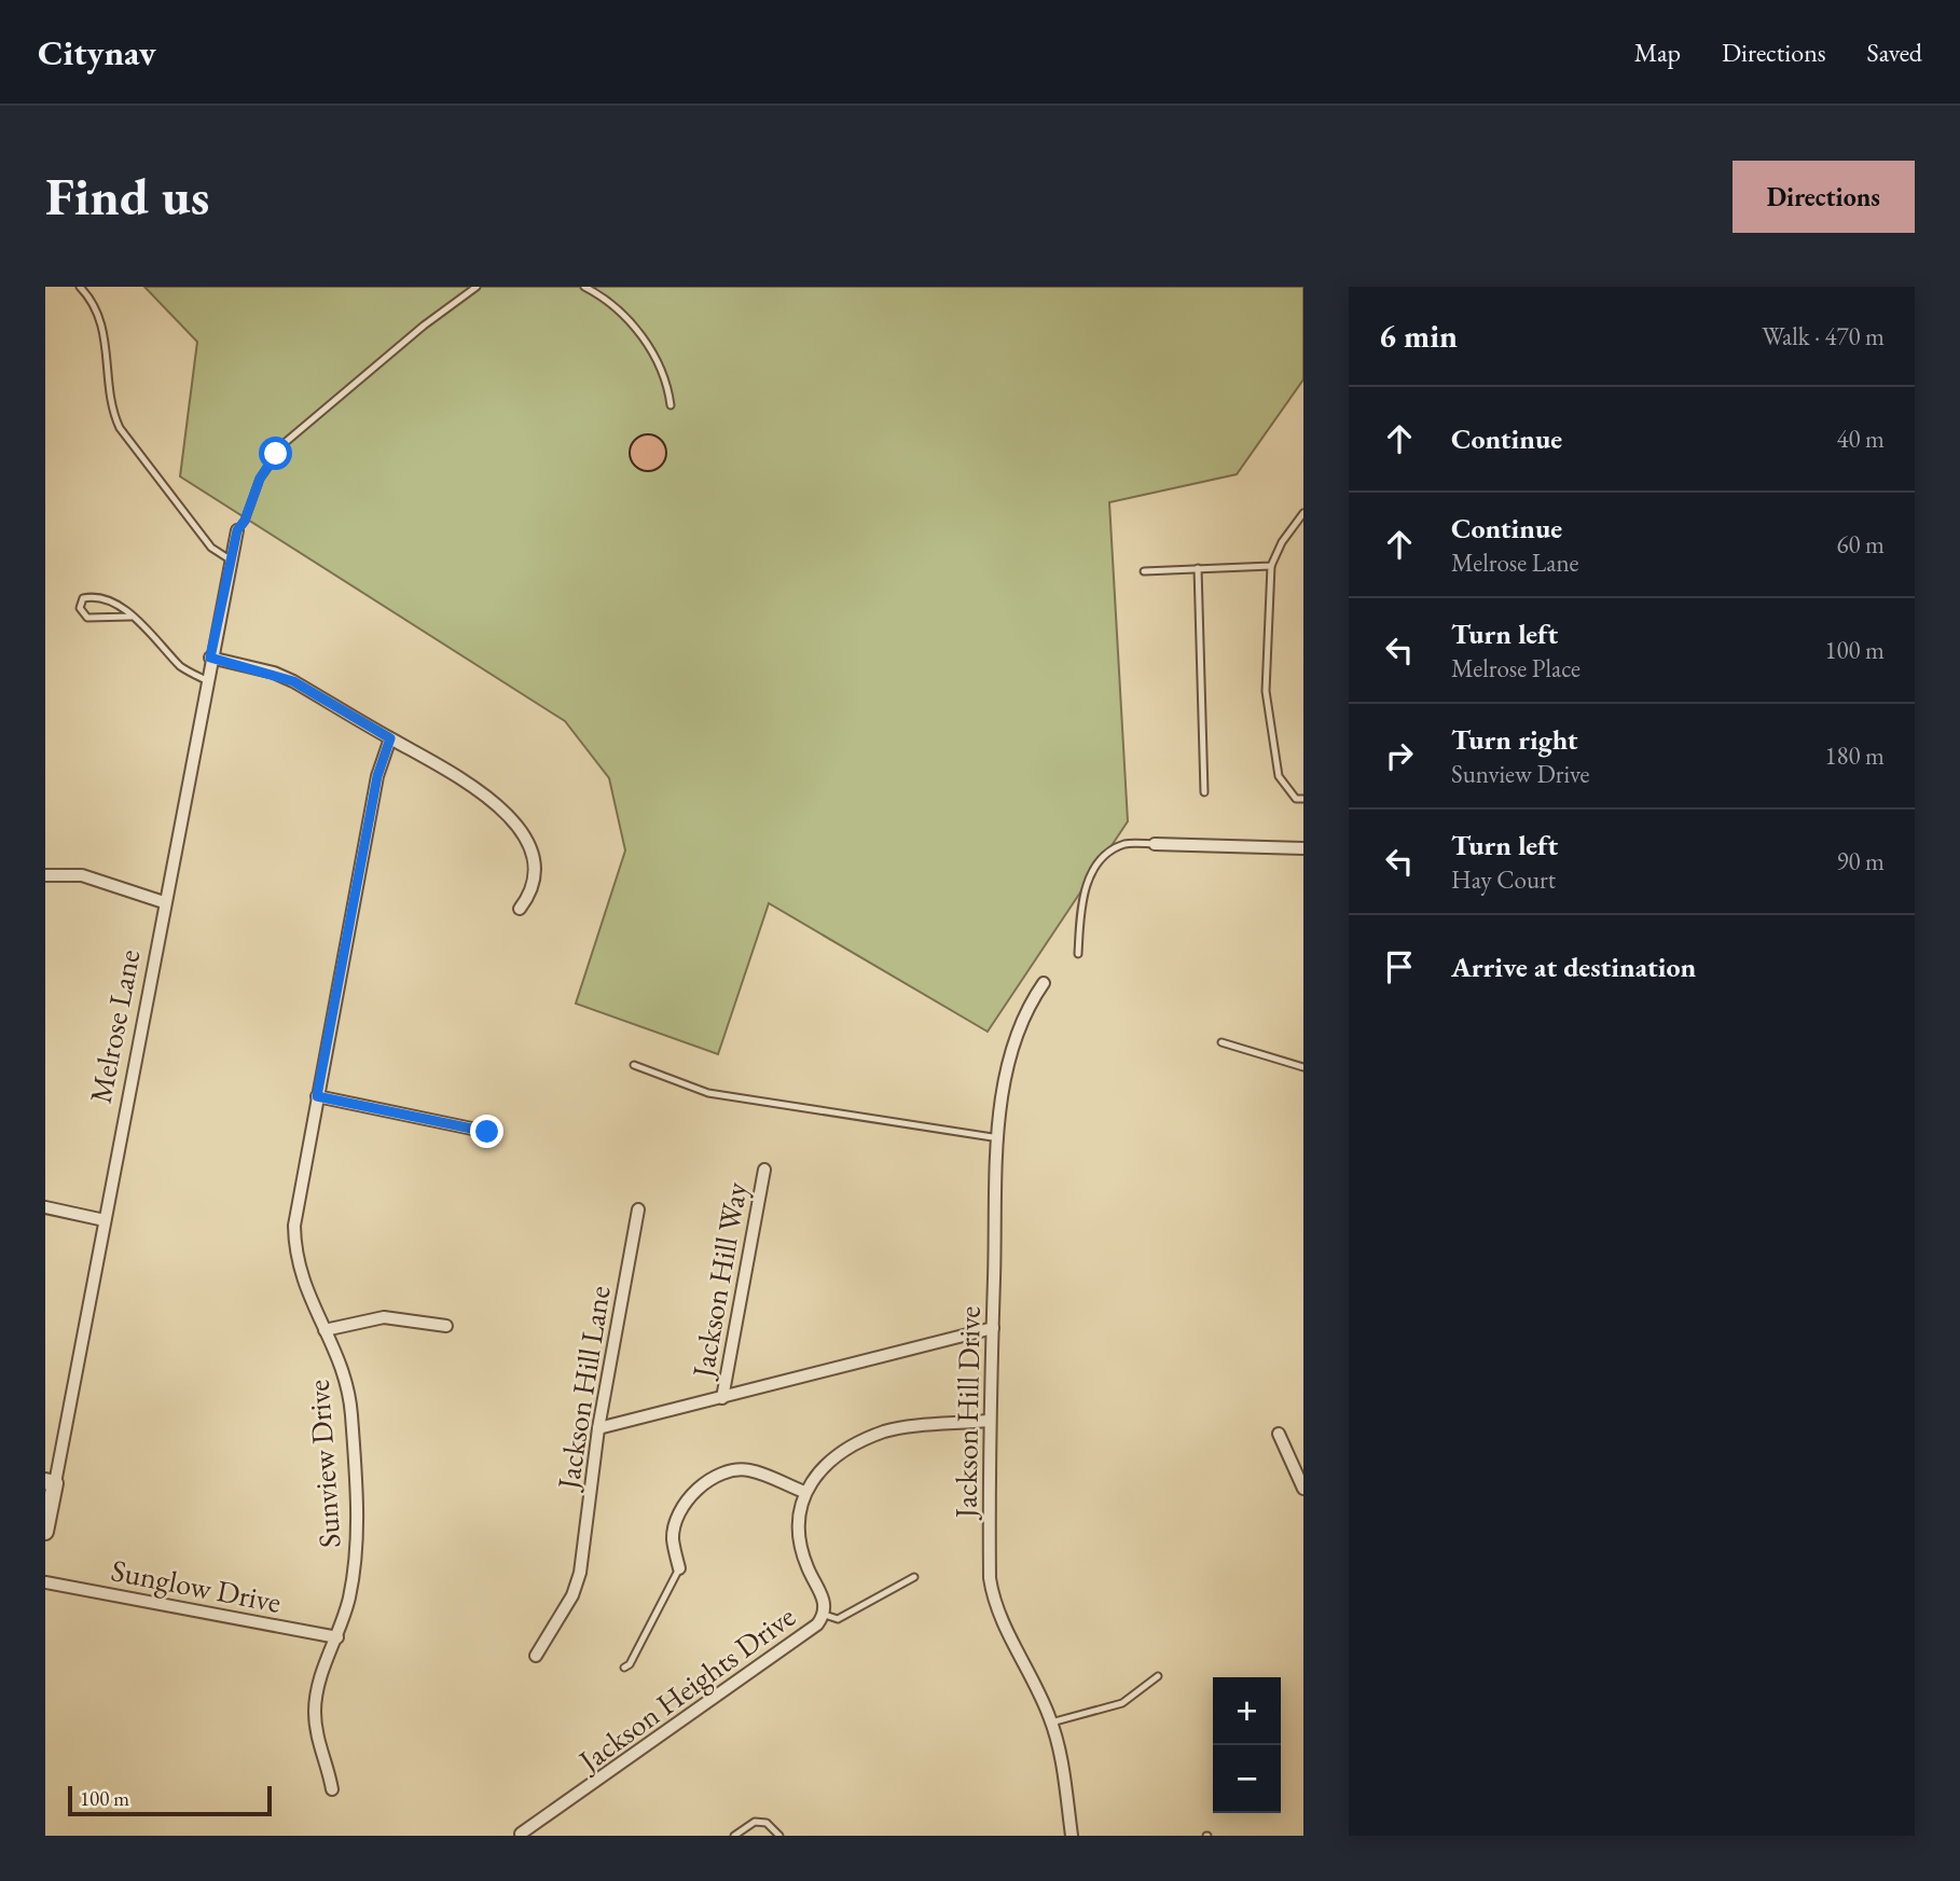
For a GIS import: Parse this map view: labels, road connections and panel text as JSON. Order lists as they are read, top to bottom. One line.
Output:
{"streets":{"street":["Melrose Lane","Jackson Hill Way","Jackson Hill Lane","Jackson Hill Drive","Sunview Drive","Sunglow Drive","Jackson Heights Drive"]},"crossings":[["Sunview Drive","Sunglow Drive"]],"scale_bar":"100 m","page":{"header":"Citynav","nav":["Map","Directions","Saved"],"buttons":"Directions","title":"Find us","heading":["6 min","Walk · 470 m"],"list":[["Continue","40 m"],["Continue","Melrose Lane","60 m"],["Turn left","Melrose Place","100 m"],["Turn right","Sunview Drive","180 m"],["Turn left","Hay Court","90 m"],"Arrive at destination"],"map_buttons":["+","−"],"scale":"100 m"}}
